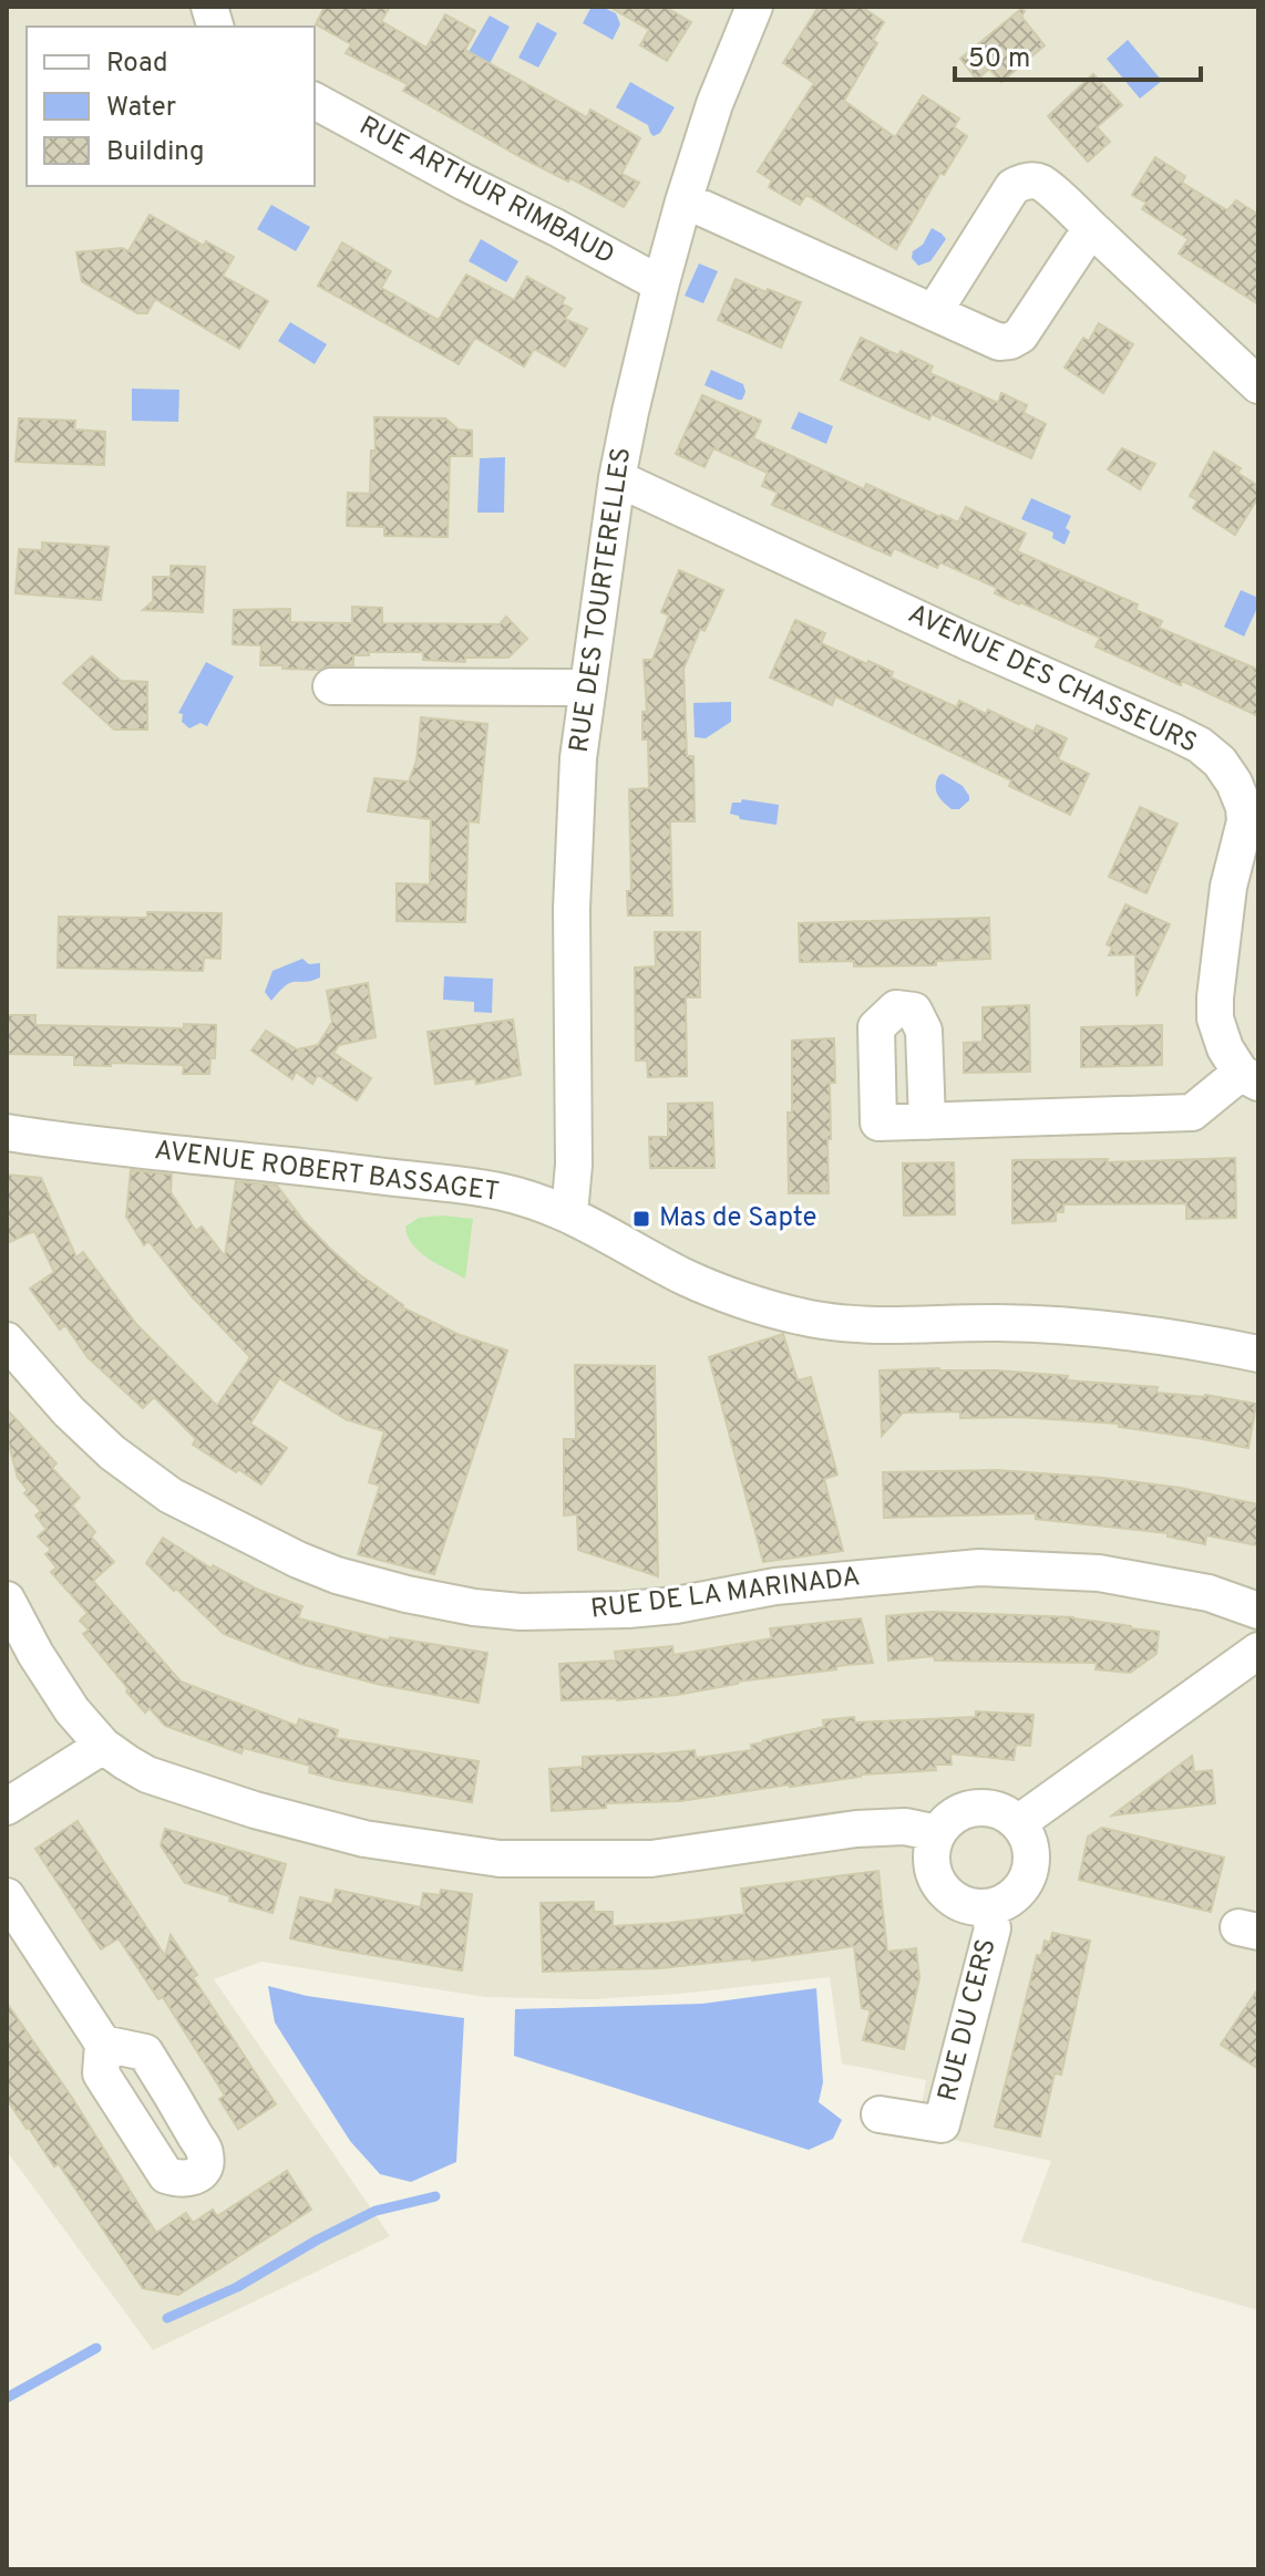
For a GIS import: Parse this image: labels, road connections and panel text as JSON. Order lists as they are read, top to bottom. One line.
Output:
{"streets":{"street":["RUE ARTHUR RIMBAUD","RUE DES TOURTERELLES","AVENUE DES CHASSEURS","AVENUE ROBERT BASSAGET","RUE DE LA MARINADA","RUE DU CERS"]},"crossings":[["RUE ARTHUR RIMBAUD","RUE DES TOURTERELLES"],["RUE DES TOURTERELLES","AVENUE DES CHASSEURS"],["RUE DES TOURTERELLES","AVENUE ROBERT BASSAGET"]],"places":{"transit":["Mas de Sapte"]},"legend":["Road","Water","Building"],"scale_bar":"50 m"}
